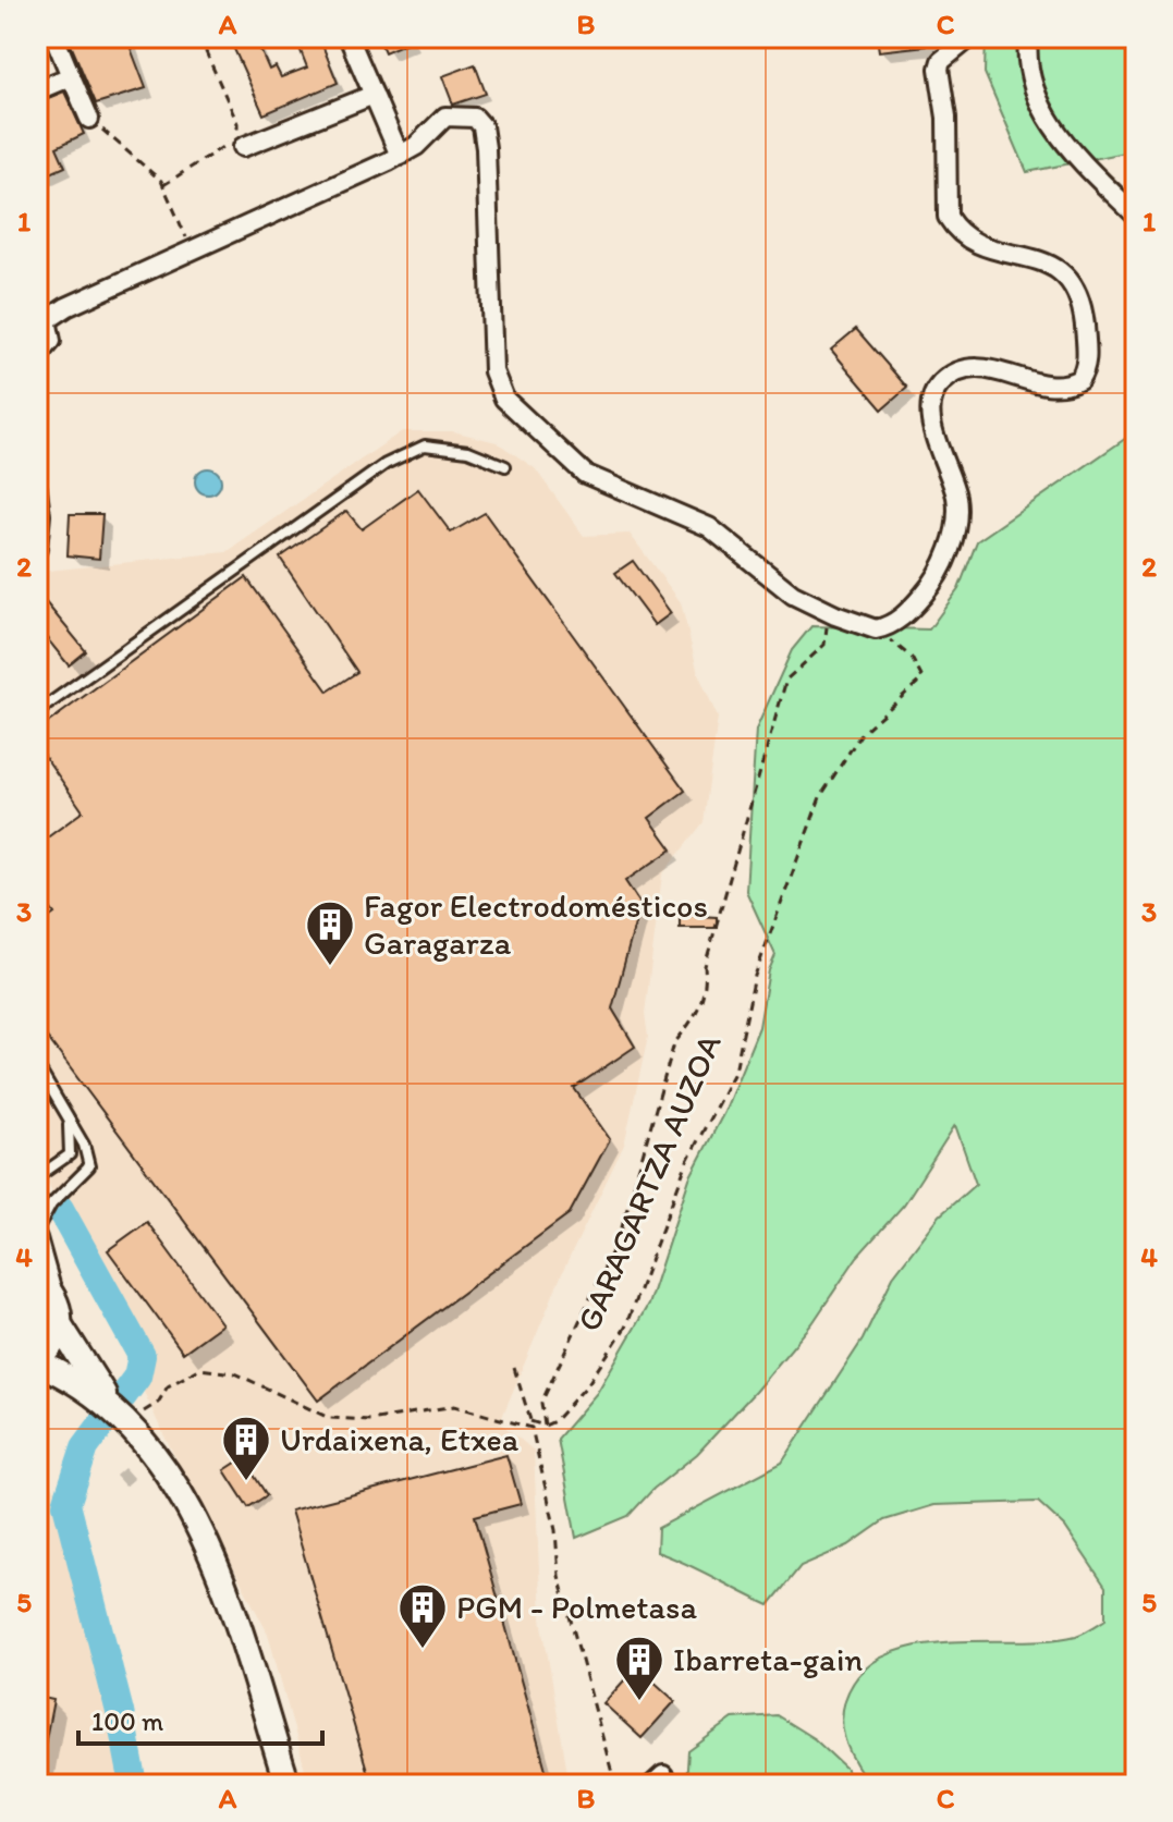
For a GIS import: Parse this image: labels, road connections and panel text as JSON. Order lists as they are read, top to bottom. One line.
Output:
{"streets":{"path":["GARAGARTZA AUZOA"]},"places":{"building":["Fagor Electrodomésticos Garagarza","Urdaixena, Etxea","PGM - Polmetasa","Ibarreta-gain"]},"scale_bar":"100 m","grid":{"columns":["A","B","C"],"rows":["1","2","3","4","5"]}}
